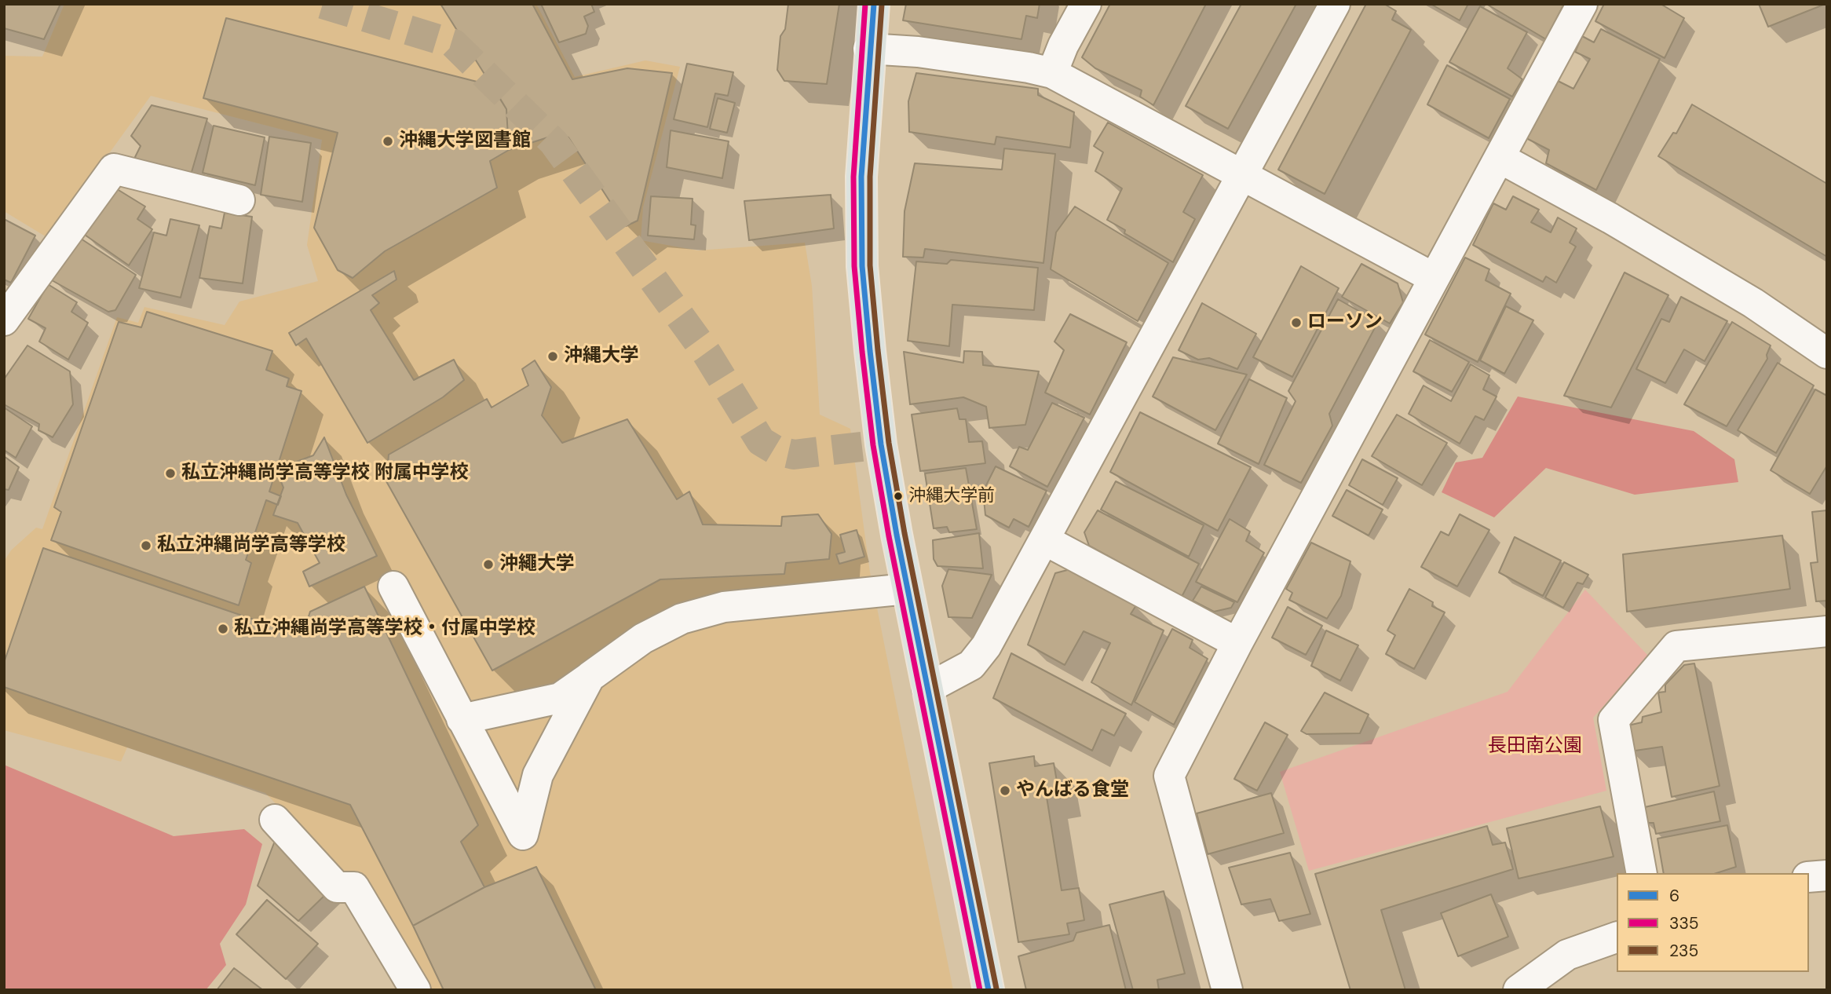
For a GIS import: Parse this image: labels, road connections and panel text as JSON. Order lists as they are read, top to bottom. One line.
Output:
{"parks":["長田南公園"],"places":["沖縄大学図書館","ローソン","沖縄大学","私立沖縄尚学高等学校 附属中学校","沖縄大学前","私立沖縄尚学高等学校","沖繩大学","私立沖縄尚学高等学校・付属中学校","やんばる食堂"],"lines":["transit line 6","transit line 335","transit line 235"],"legend":["6","335","235"]}
